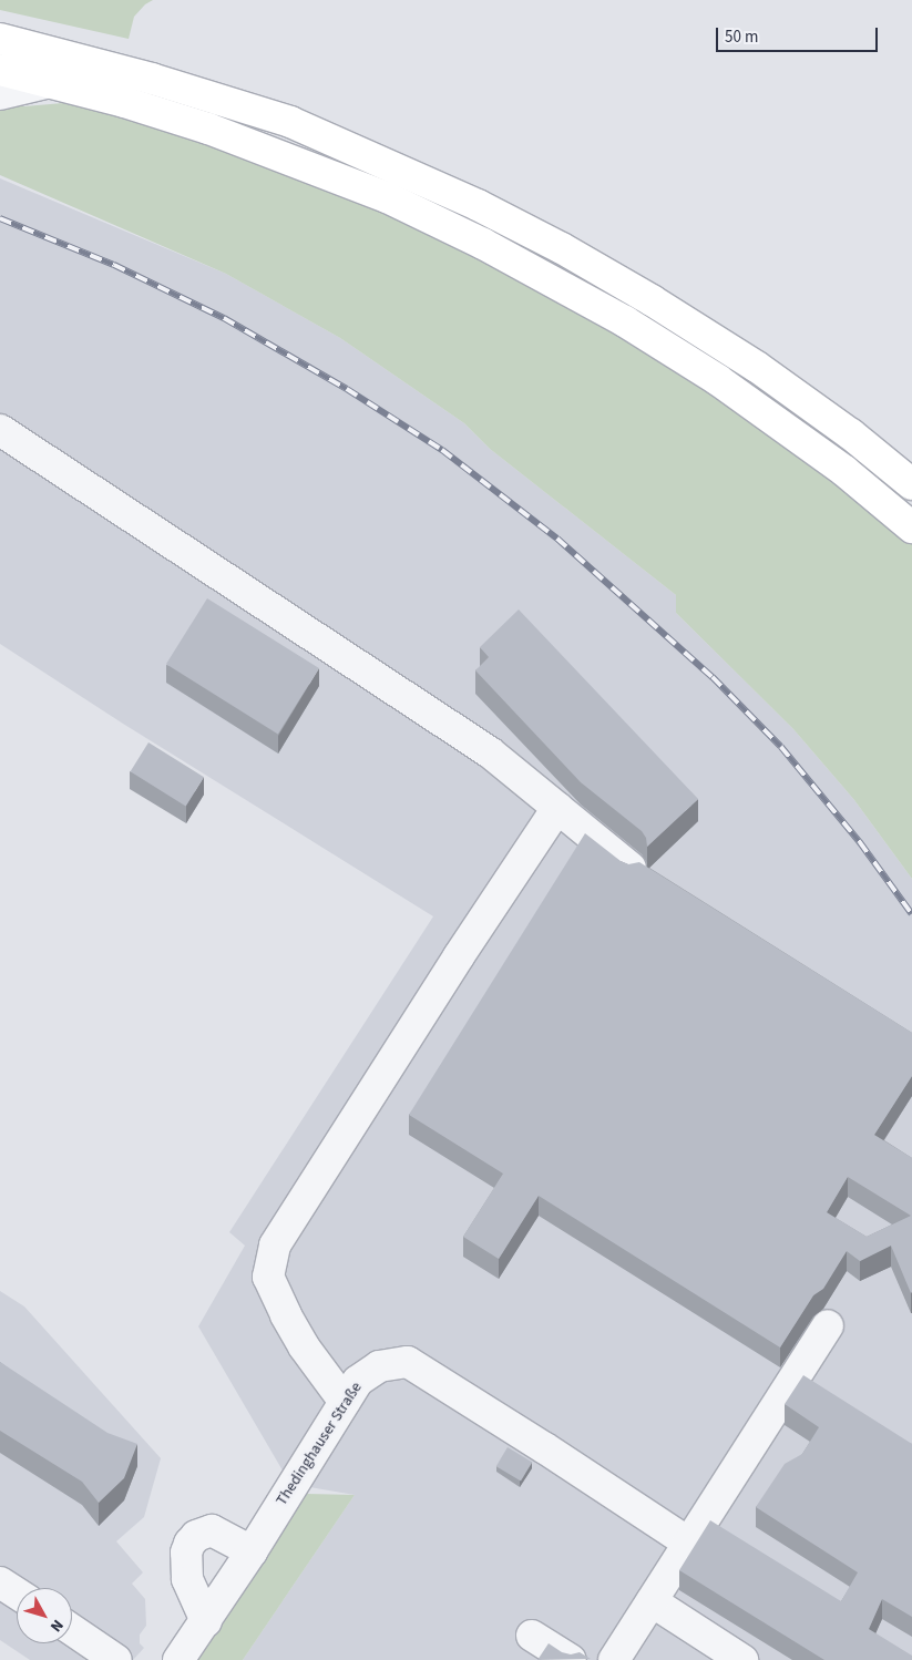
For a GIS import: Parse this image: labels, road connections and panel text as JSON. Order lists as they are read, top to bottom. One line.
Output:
{"streets":{"lane":["Thedinghauser Straße"]},"scale_bar":"50 m","north":"bottom right"}
